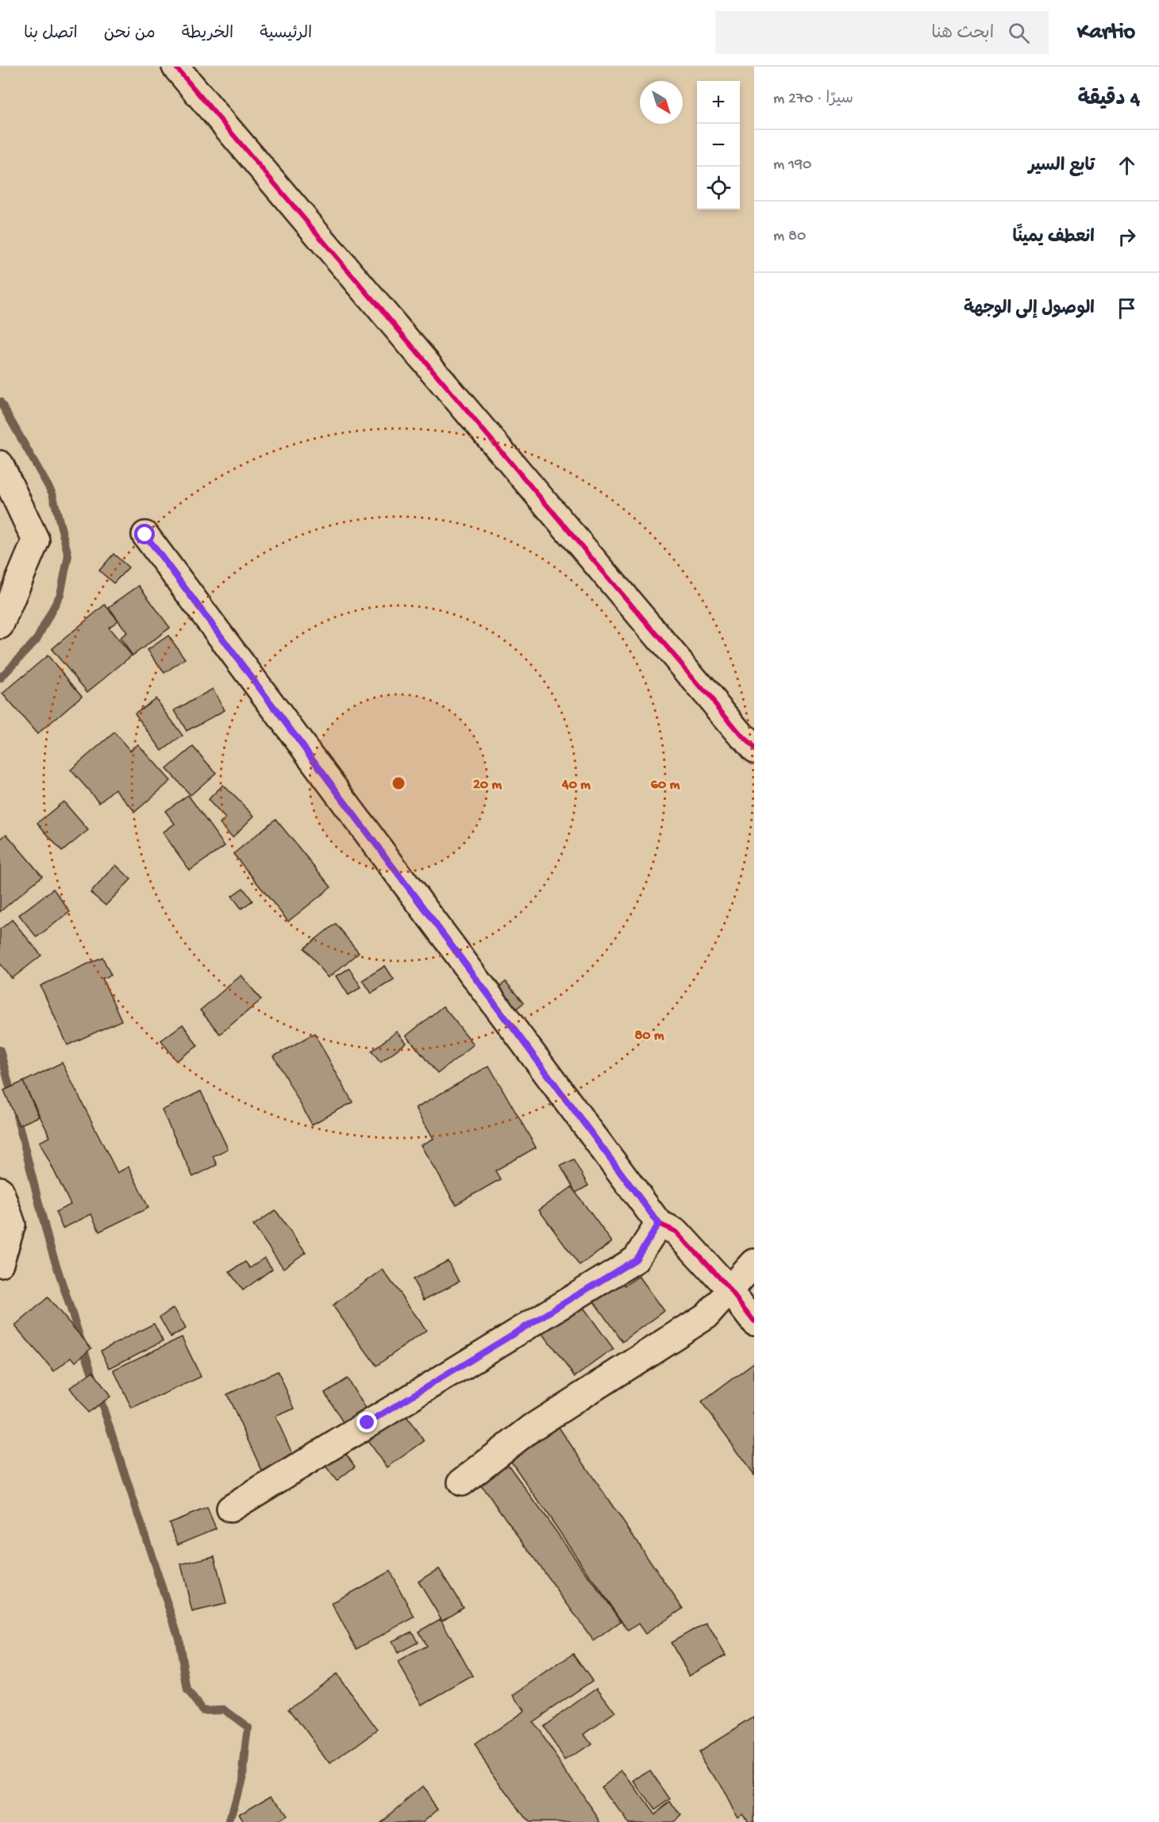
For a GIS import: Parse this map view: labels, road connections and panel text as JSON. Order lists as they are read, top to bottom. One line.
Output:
{"north":"bottom right","page":{"header":"Kartio","search":"ابحث هنا","nav":["الرئيسية","الخريطة","من نحن","اتصل بنا"],"heading":["4 دقيقة","سيرًا · 270 m"],"map_buttons":["+","−"],"list":[["تابع السير","190 m"],["انعطف يمينًا","80 m"],"الوصول إلى الوجهة"]},"rings":["20 m","40 m","60 m","80 m"]}
